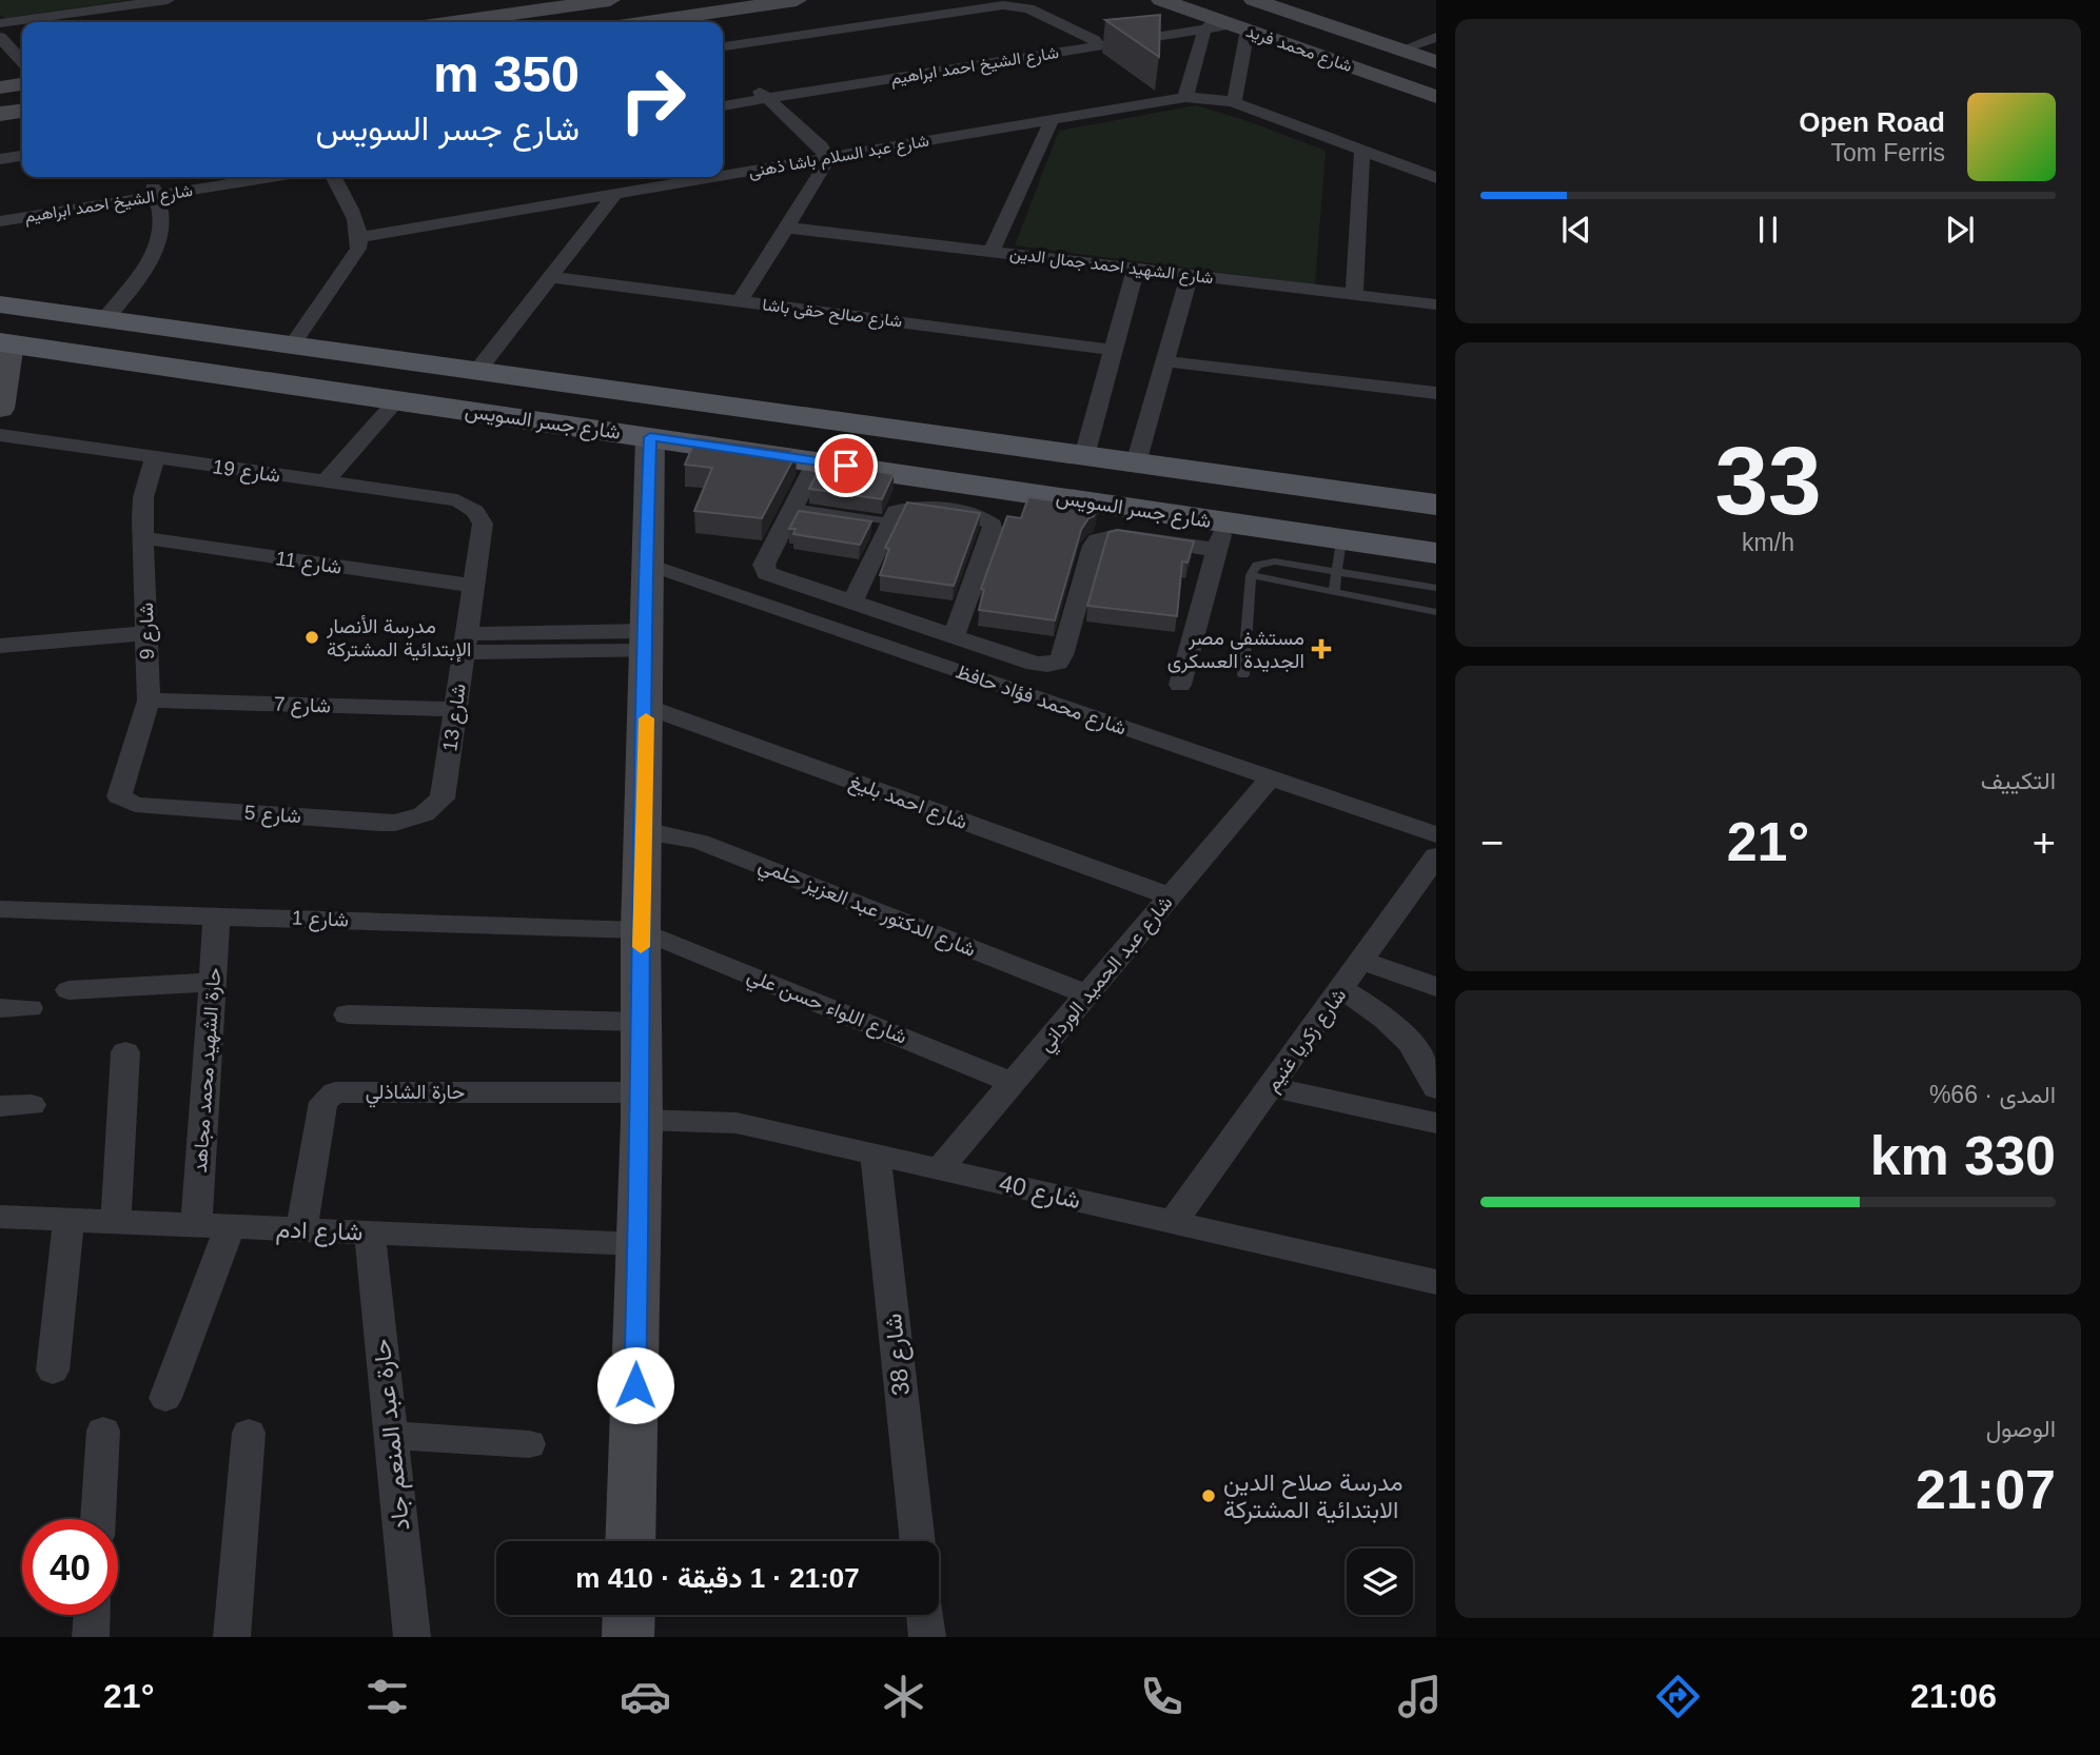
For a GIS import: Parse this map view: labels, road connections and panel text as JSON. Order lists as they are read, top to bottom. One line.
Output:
{"streets":{"main road":["شارع جسر السويس"],"street":["شارع محمد فريد","شارع الشيخ احمد ابراهيم","شارع عبد السلام باشا ذهنى","شارع الشهيد احمد جمال الدين","شارع صالح حقى باشا","شارع 19","شارع 11","شارع 9","شارع محمد فؤاد حافظ","شارع 7","شارع 13","شارع احمد بليغ","شارع 5","شارع الدكتور عبد العزيز حلمي","شارع 1","شارع عبد الحميد الورداني","شارع اللواء حسن علي","شارع زكريا غنيم","حارة الشهيد محمد مجاهد","حارة الشاذلي","شارع 40","شارع ادم","شارع 38","حارة عبد المنعم جاد"]},"crossings":[["شارع محمد فريد","شارع الشيخ احمد ابراهيم"],["شارع 19","شارع 9"],["شارع 19","شارع 13"],["شارع 11","شارع 9"],["شارع 11","شارع 13"],["شارع 9","شارع 7"],["شارع 9","شارع 5"],["شارع محمد فؤاد حافظ","شارع عبد الحميد الورداني"],["شارع 7","شارع 13"],["شارع 13","شارع 5"],["شارع احمد بليغ","شارع عبد الحميد الورداني"],["شارع الدكتور عبد العزيز حلمي","شارع عبد الحميد الورداني"],["شارع 1","شارع اللواء حسن علي"],["شارع 1","حارة الشهيد محمد مجاهد"],["شارع عبد الحميد الورداني","شارع اللواء حسن علي"],["شارع عبد الحميد الورداني","شارع 40"],["شارع زكريا غنيم","شارع 40"],["حارة الشهيد محمد مجاهد","شارع ادم"],["حارة الشاذلي","شارع 40"],["حارة الشاذلي","شارع ادم"],["شارع 40","شارع 38"],["شارع ادم","حارة عبد المنعم جاد"]],"places":{"other":["مدرسة الأنصار الإبتدائية المشتركة","مدرسة صلاح الدين الابتدائية المشتركة"],"health":["مستشفى مصر الجديدة العسكرى"]},"page":{"turn":["350 m","شارع جسر السويس"],"song":["Open Road","Tom Ferris"],"tile":[["33","km/h"],"التكييف",["المدى · 66%","330 km"],["الوصول","21:07"]],"heat":["−","21°","+"],"limit":"40","trip":"21:07 · 1 دقيقة · 410 m","tabs":["21:06","21°"]}}
